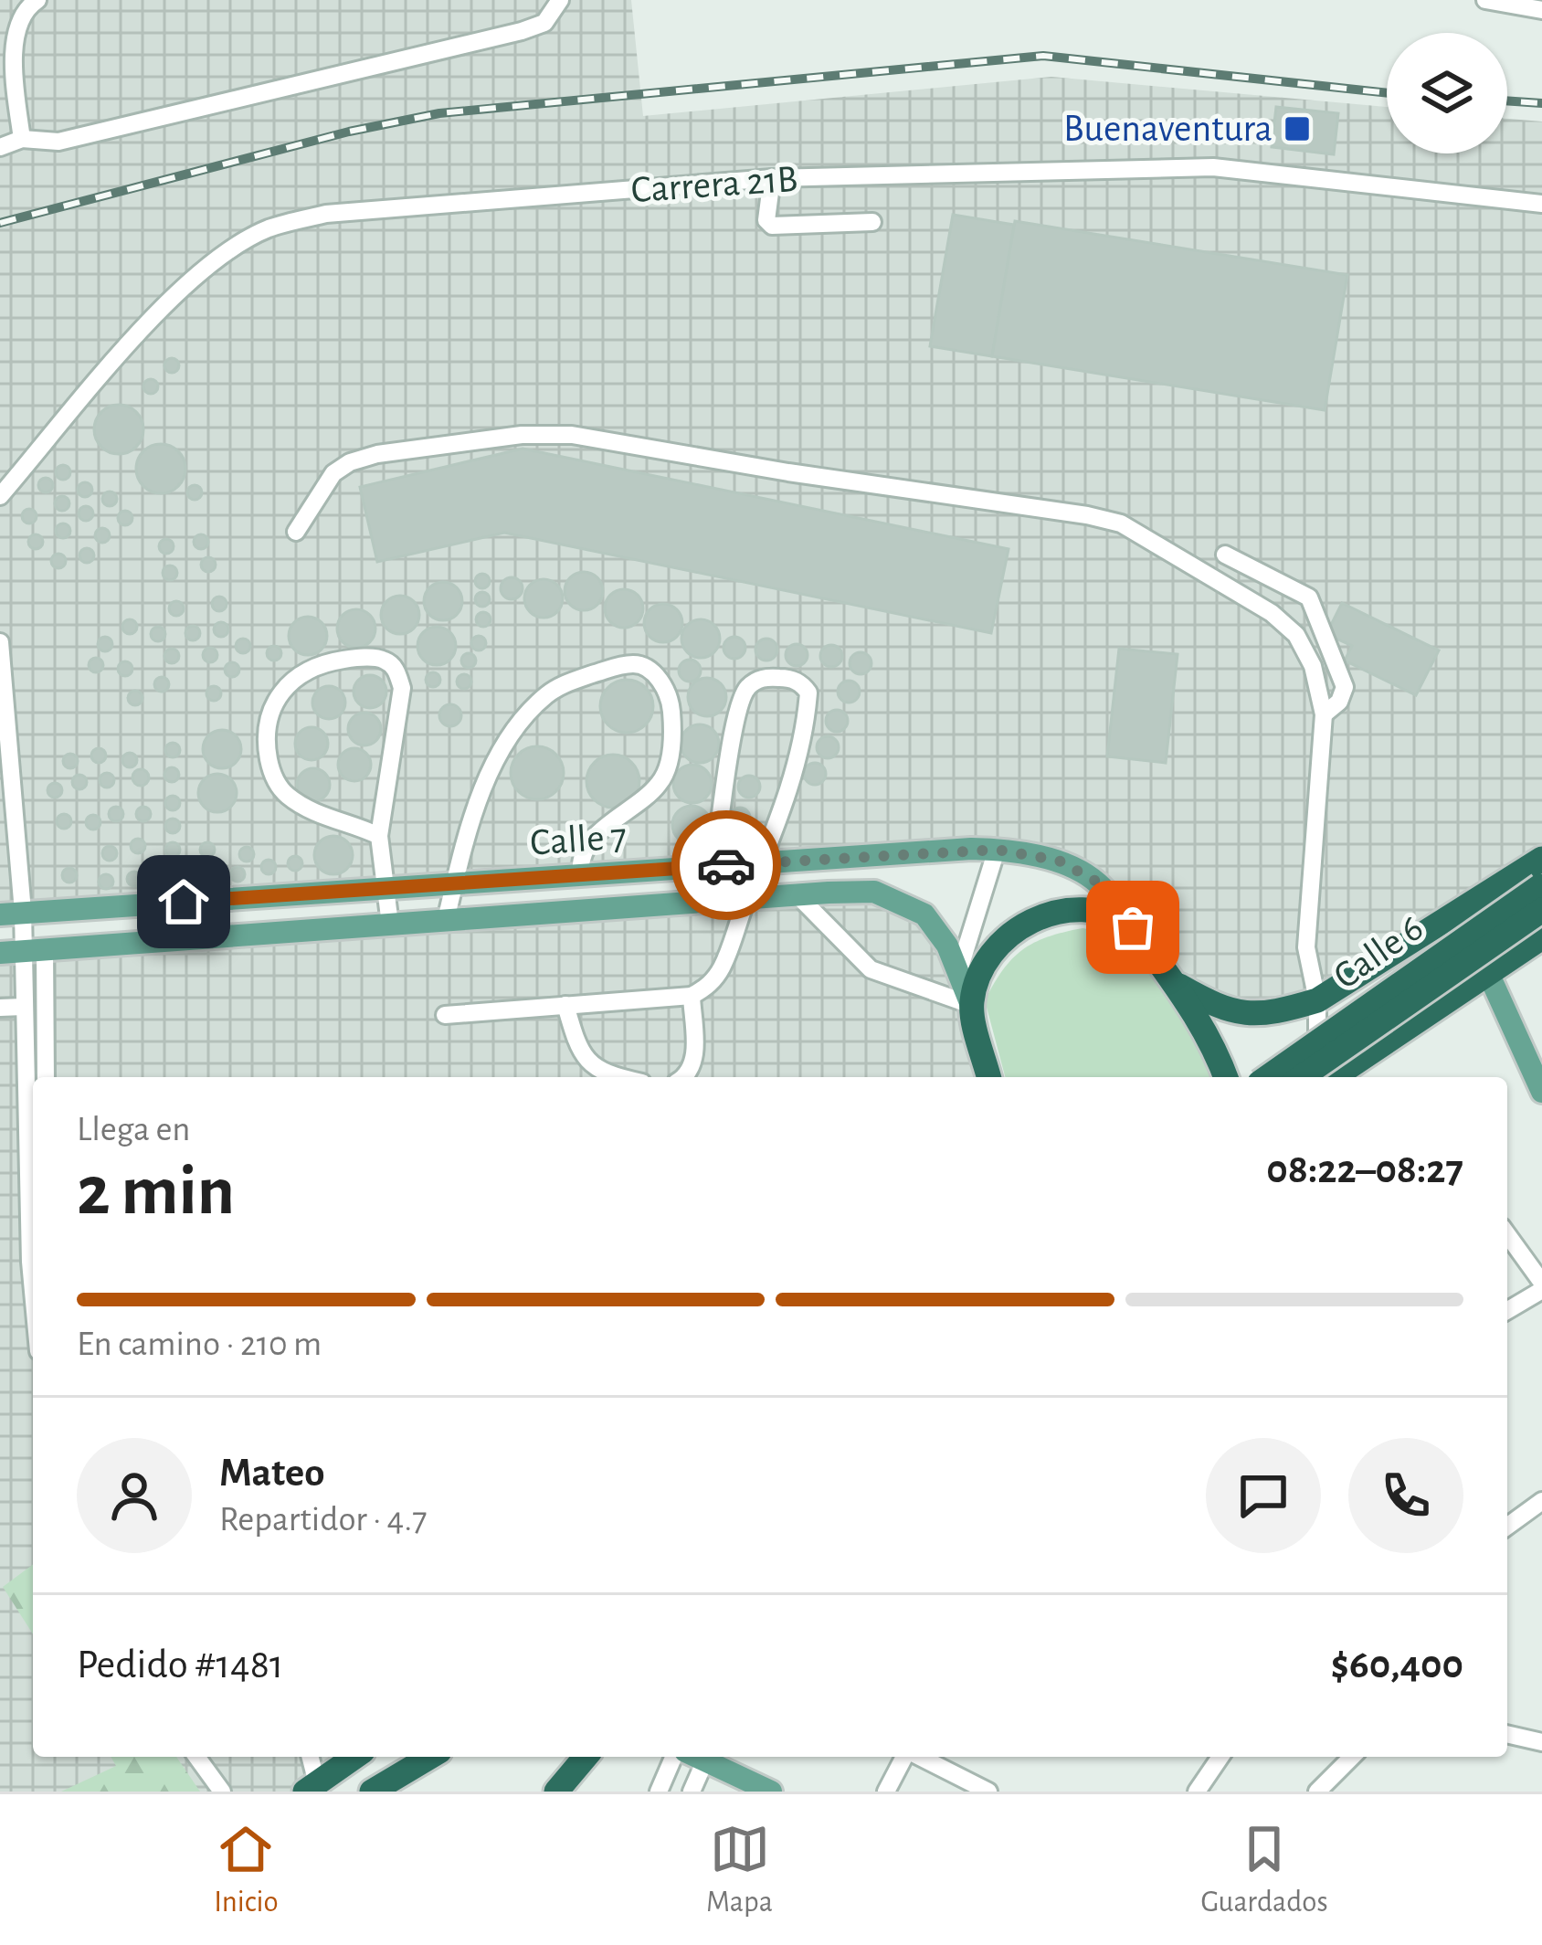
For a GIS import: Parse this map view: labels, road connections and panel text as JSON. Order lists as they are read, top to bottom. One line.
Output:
{"streets":{"highway":["Calle 6"],"main road":["Calle 7"],"street":["Carrera 21B"]},"places":{"transit":["Buenaventura"]},"page":{"heading":["2 min","Llega en","08:22–08:27"],"panel":["Mateo","Repartidor · 4.7","Pedido #1481","$60,400"],"bar":"En camino · 210 m","tabs":["Inicio","Mapa","Guardados"]}}
